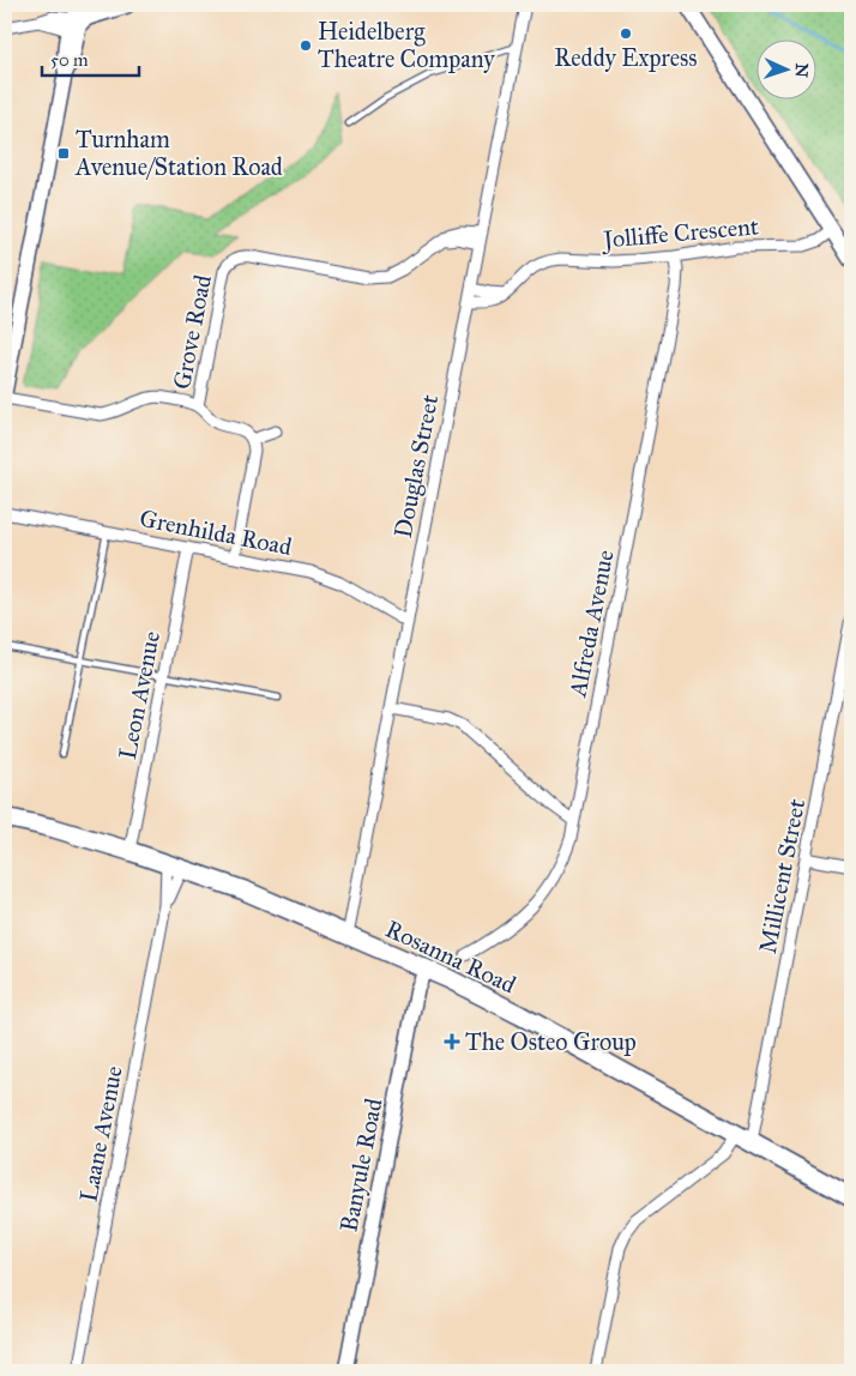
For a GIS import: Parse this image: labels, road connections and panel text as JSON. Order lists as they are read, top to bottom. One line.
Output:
{"streets":{"highway":["Rosanna Road"],"street":["Jolliffe Crescent","Grove Road","Douglas Street","Grenhilda Road","Alfreda Avenue","Leon Avenue","Millicent Street","Laane Avenue","Banyule Road"]},"crossings":[["Jolliffe Crescent","Douglas Street"],["Jolliffe Crescent","Alfreda Avenue"],["Grove Road","Douglas Street"],["Douglas Street","Grenhilda Road"],["Douglas Street","Rosanna Road"],["Grenhilda Road","Leon Avenue"],["Leon Avenue","Rosanna Road"],["Millicent Street","Rosanna Road"],["Rosanna Road","Laane Avenue"],["Rosanna Road","Banyule Road"]],"places":{"other":["Reddy Express","Heidelberg Theatre Company"],"transit":["Turnham Avenue/Station Road"],"health":["The Osteo Group"]},"scale_bar":"50 m","north":"right"}
